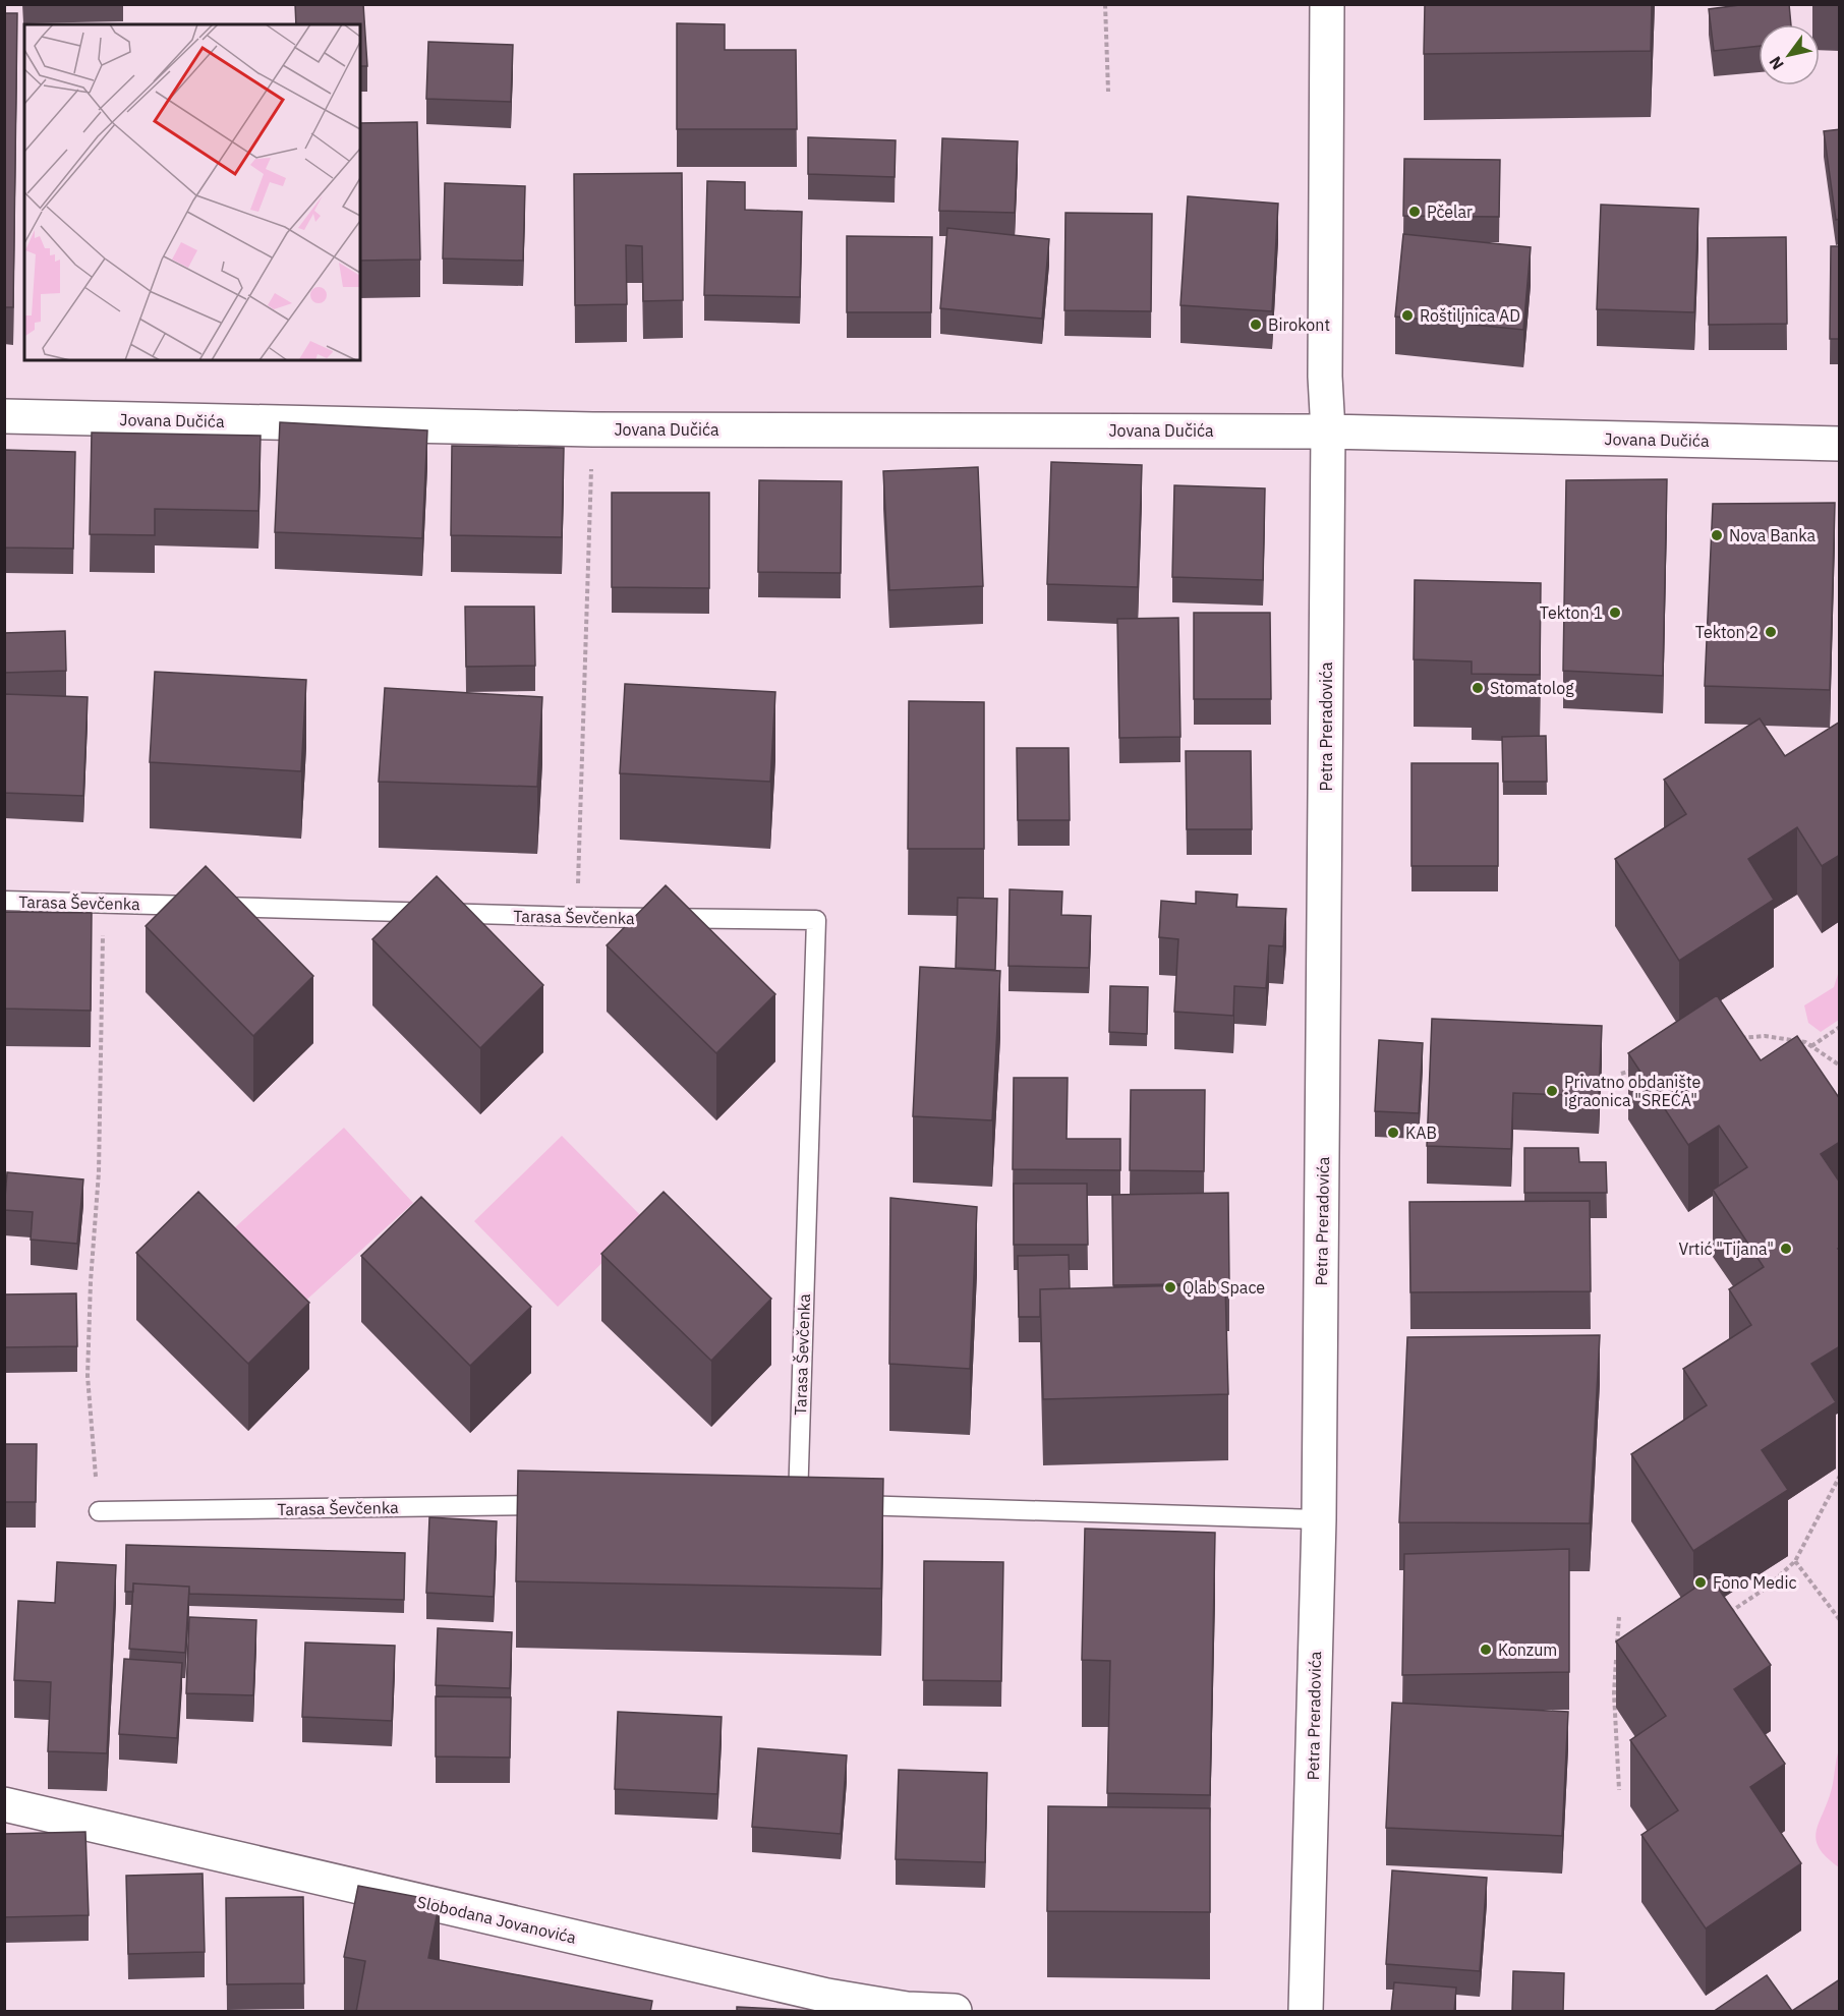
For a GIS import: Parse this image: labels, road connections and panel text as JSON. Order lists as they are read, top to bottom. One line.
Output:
{"streets":{"street":["Jovana Dučića","Petra Preradovića","Slobodana Jovanovića"],"lane":["Tarasa Ševčenka"]},"crossings":[["Jovana Dučića","Petra Preradovića"]],"places":["Pčelar","Roštiljnica AD","Birokont","Nova Banka","Tekton 1","Tekton 2","Stomatolog","Privatno obdanište igraonica \"SREĆA\"","KAB","Vrtić \"Tijana\"","Qlab Space","Fono Medic","Konzum"],"north":"bottom left"}
